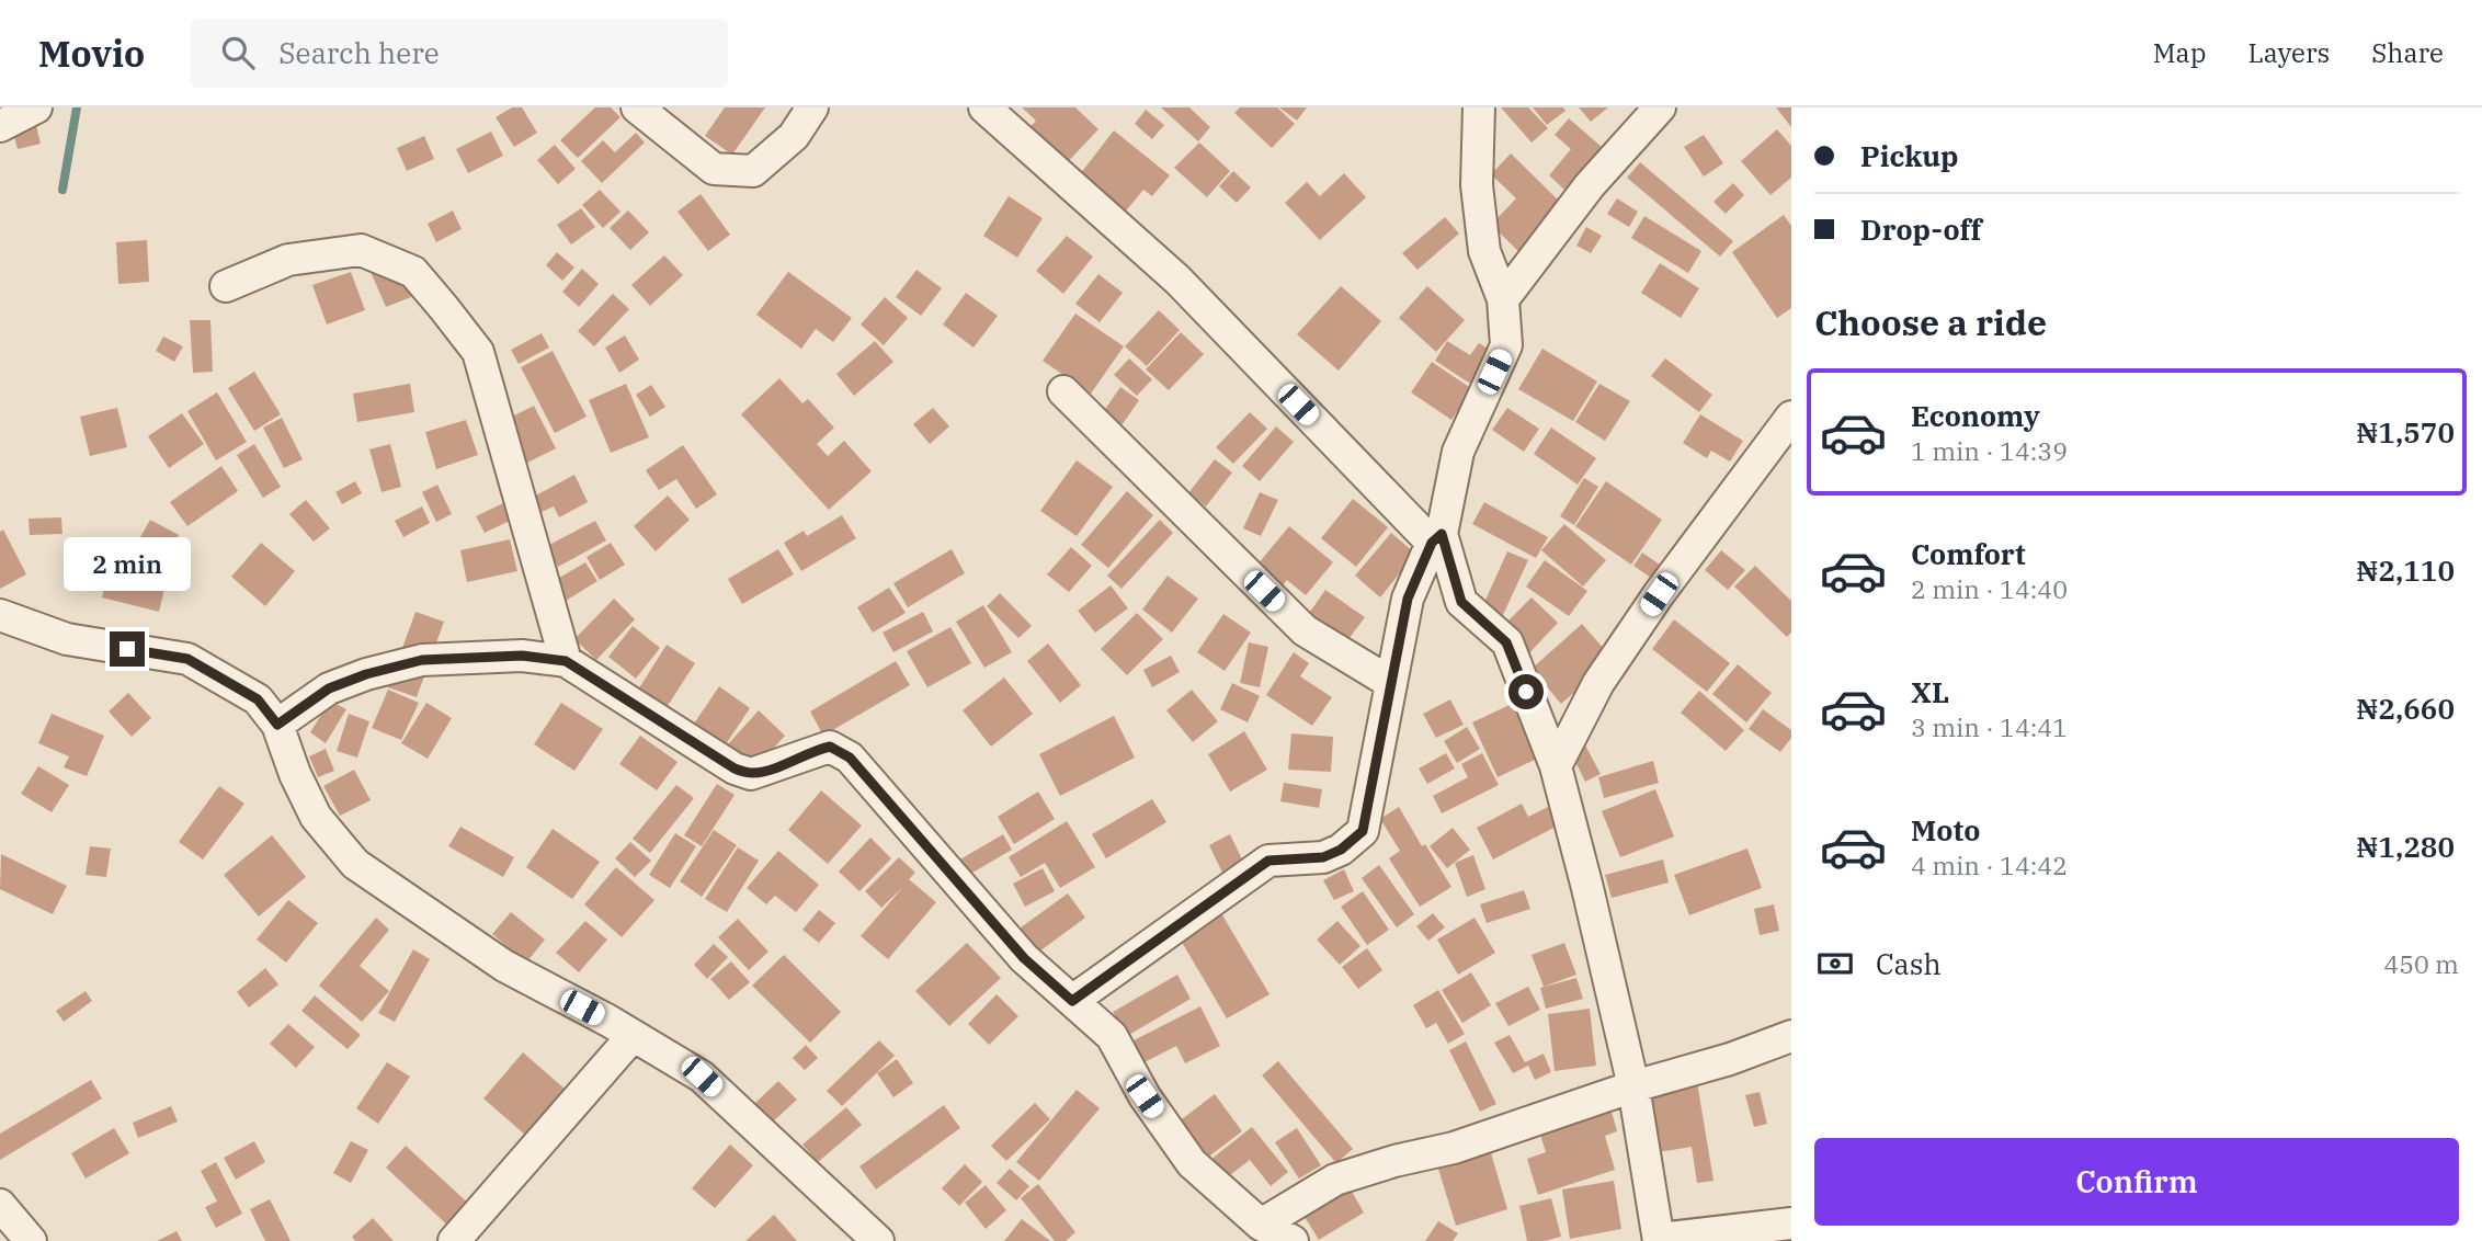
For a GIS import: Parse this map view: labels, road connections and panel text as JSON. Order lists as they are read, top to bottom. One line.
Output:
{"page":{"header":"Movio","search":"Search here","nav":["Map","Layers","Share"],"banner":["Pickup","Drop-off"],"heading":"Choose a ride","list":[{"name":"Economy","note":"1 min · 14:39","value":"₦1,570"},{"name":"Comfort","note":"2 min · 14:40","value":"₦2,110"},{"name":"XL","note":"3 min · 14:41","value":"₦2,660"},{"name":"Moto","note":"4 min · 14:42","value":"₦1,280"}],"bubble":"2 min","pay":["Cash","450 m"],"buttons":"Confirm"}}
